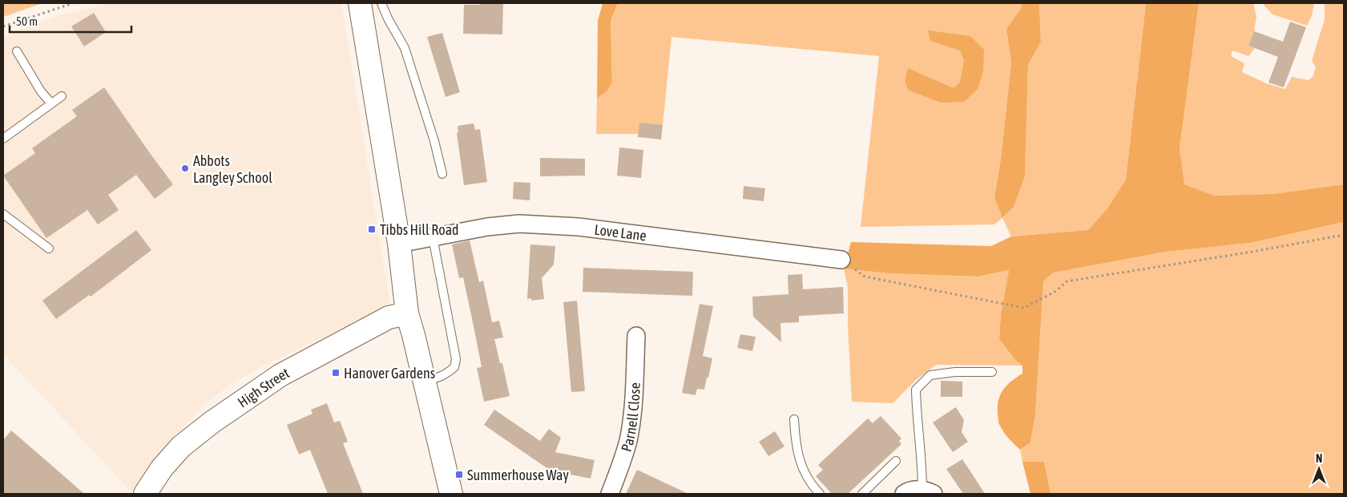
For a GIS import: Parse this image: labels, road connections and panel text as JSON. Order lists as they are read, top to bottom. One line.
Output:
{"streets":{"street":["Love Lane","High Street","Parnell Close"]},"places":{"other":["Abbots Langley School"],"transit":["Tibbs Hill Road","Hanover Gardens","Summerhouse Way"]},"scale_bar":"50 m","north":"top"}
